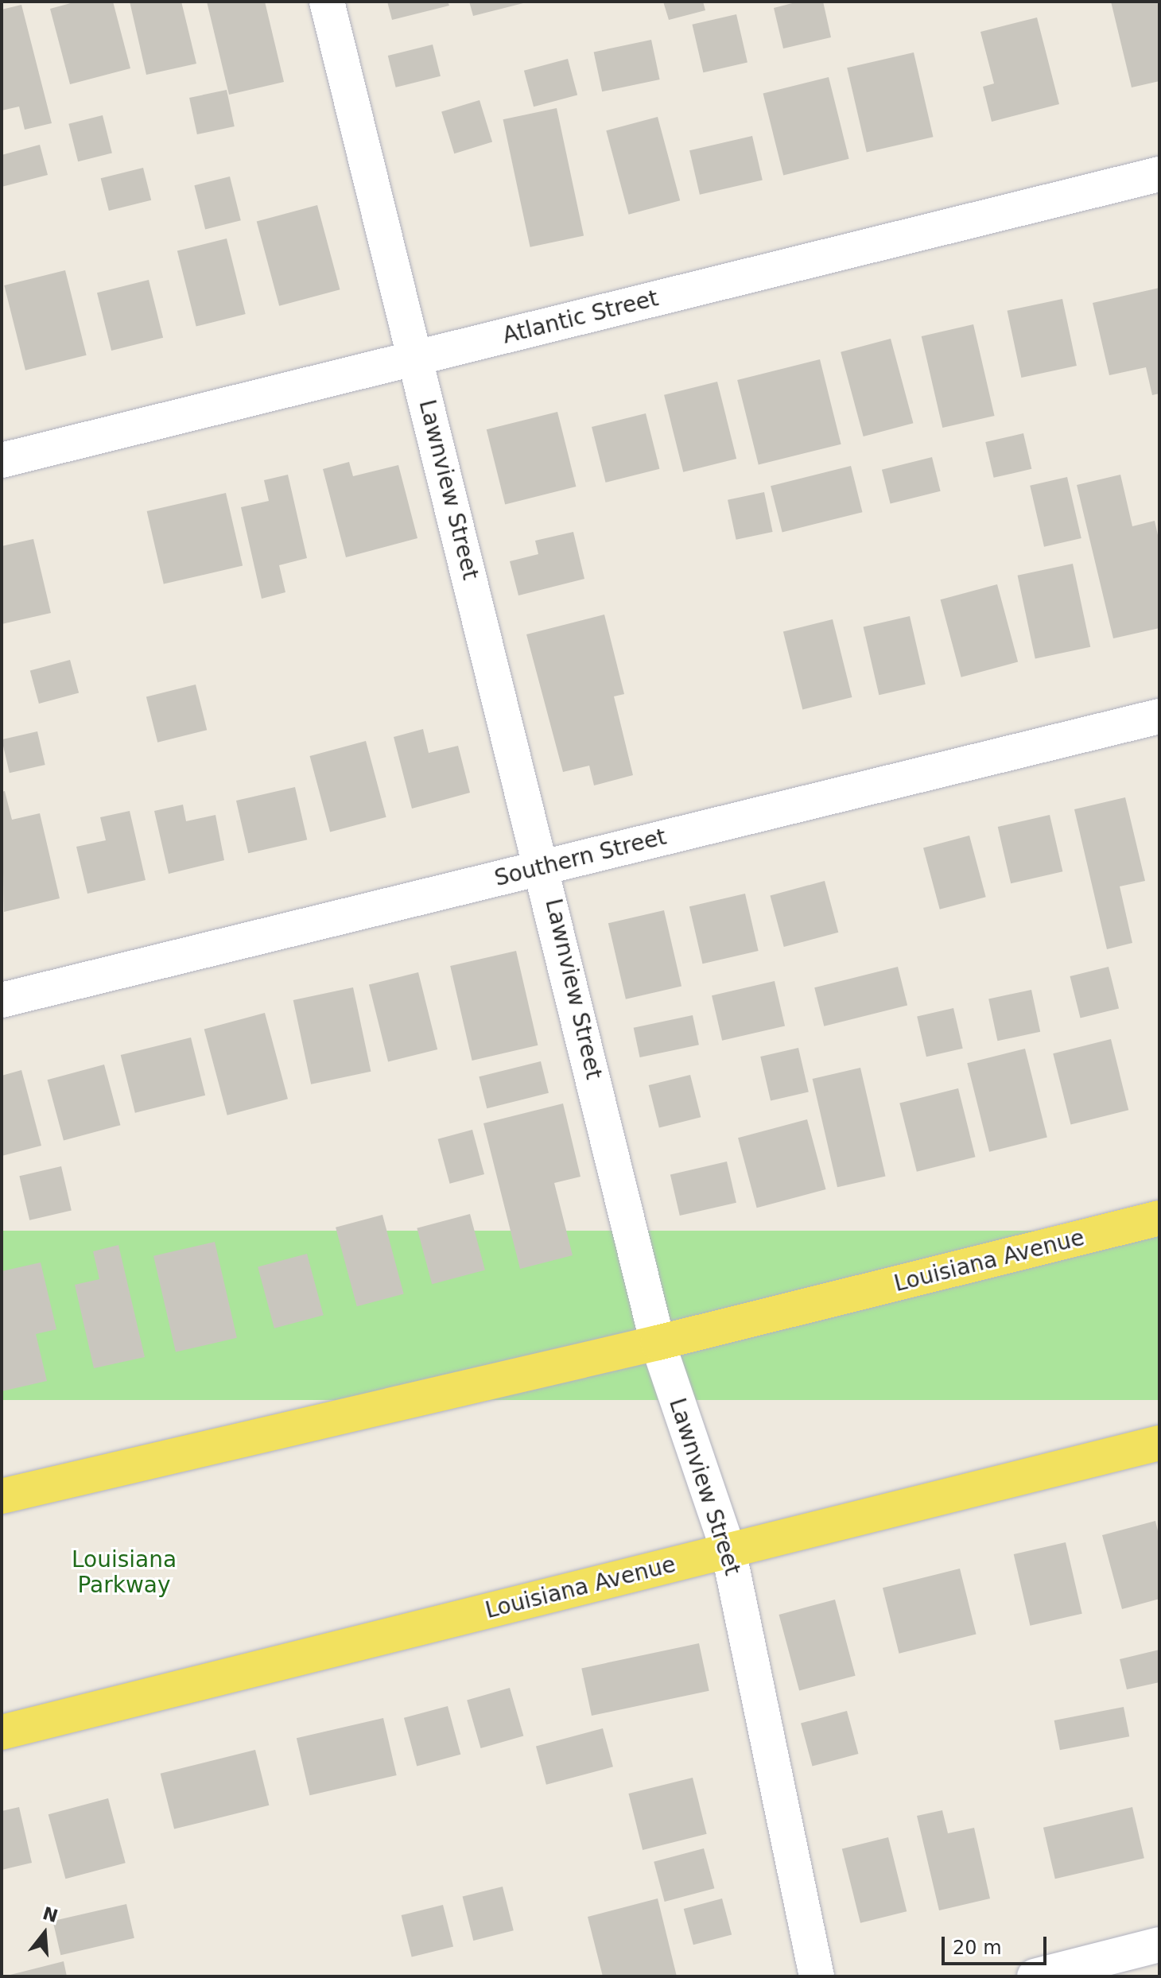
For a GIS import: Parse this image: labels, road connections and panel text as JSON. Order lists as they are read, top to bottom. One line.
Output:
{"streets":{"main road":["Louisiana Avenue"],"street":["Atlantic Street","Lawnview Street","Southern Street"]},"crossings":[["Atlantic Street","Lawnview Street"],["Lawnview Street","Southern Street"],["Lawnview Street","Louisiana Avenue"]],"parks":["Louisiana Parkway"],"scale_bar":"20 m","north":"top"}
